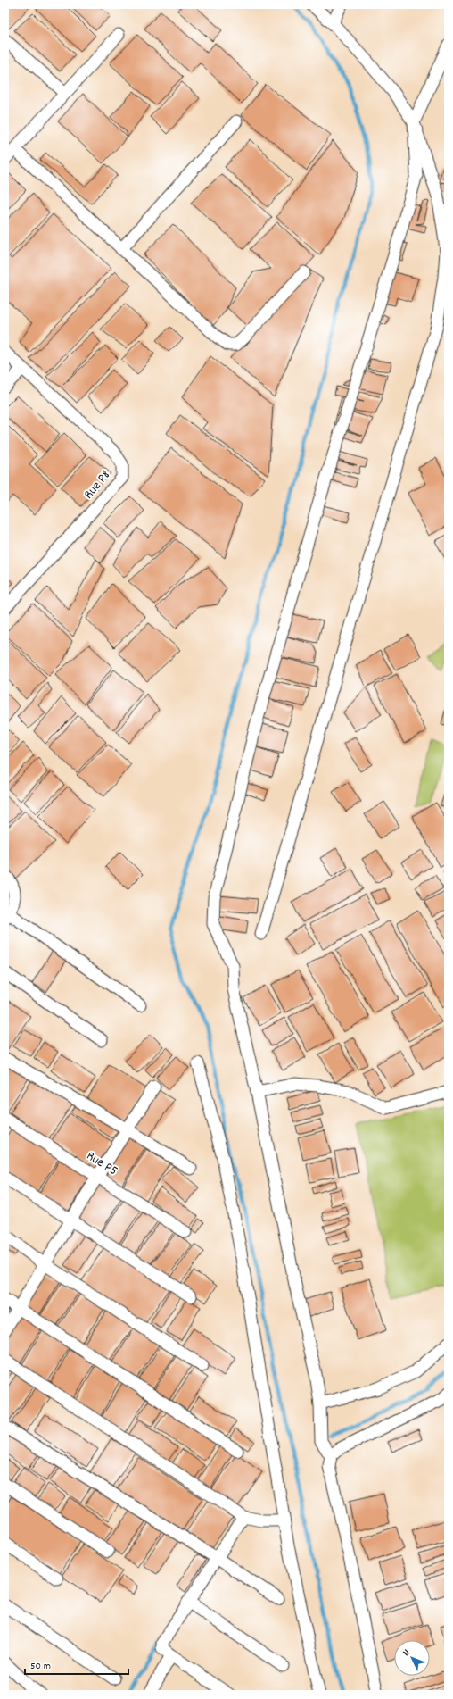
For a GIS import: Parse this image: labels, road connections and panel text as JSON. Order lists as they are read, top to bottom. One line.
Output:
{"streets":{"street":["Rue P8","Rue P5"]},"scale_bar":"50 m","north":"top left"}
